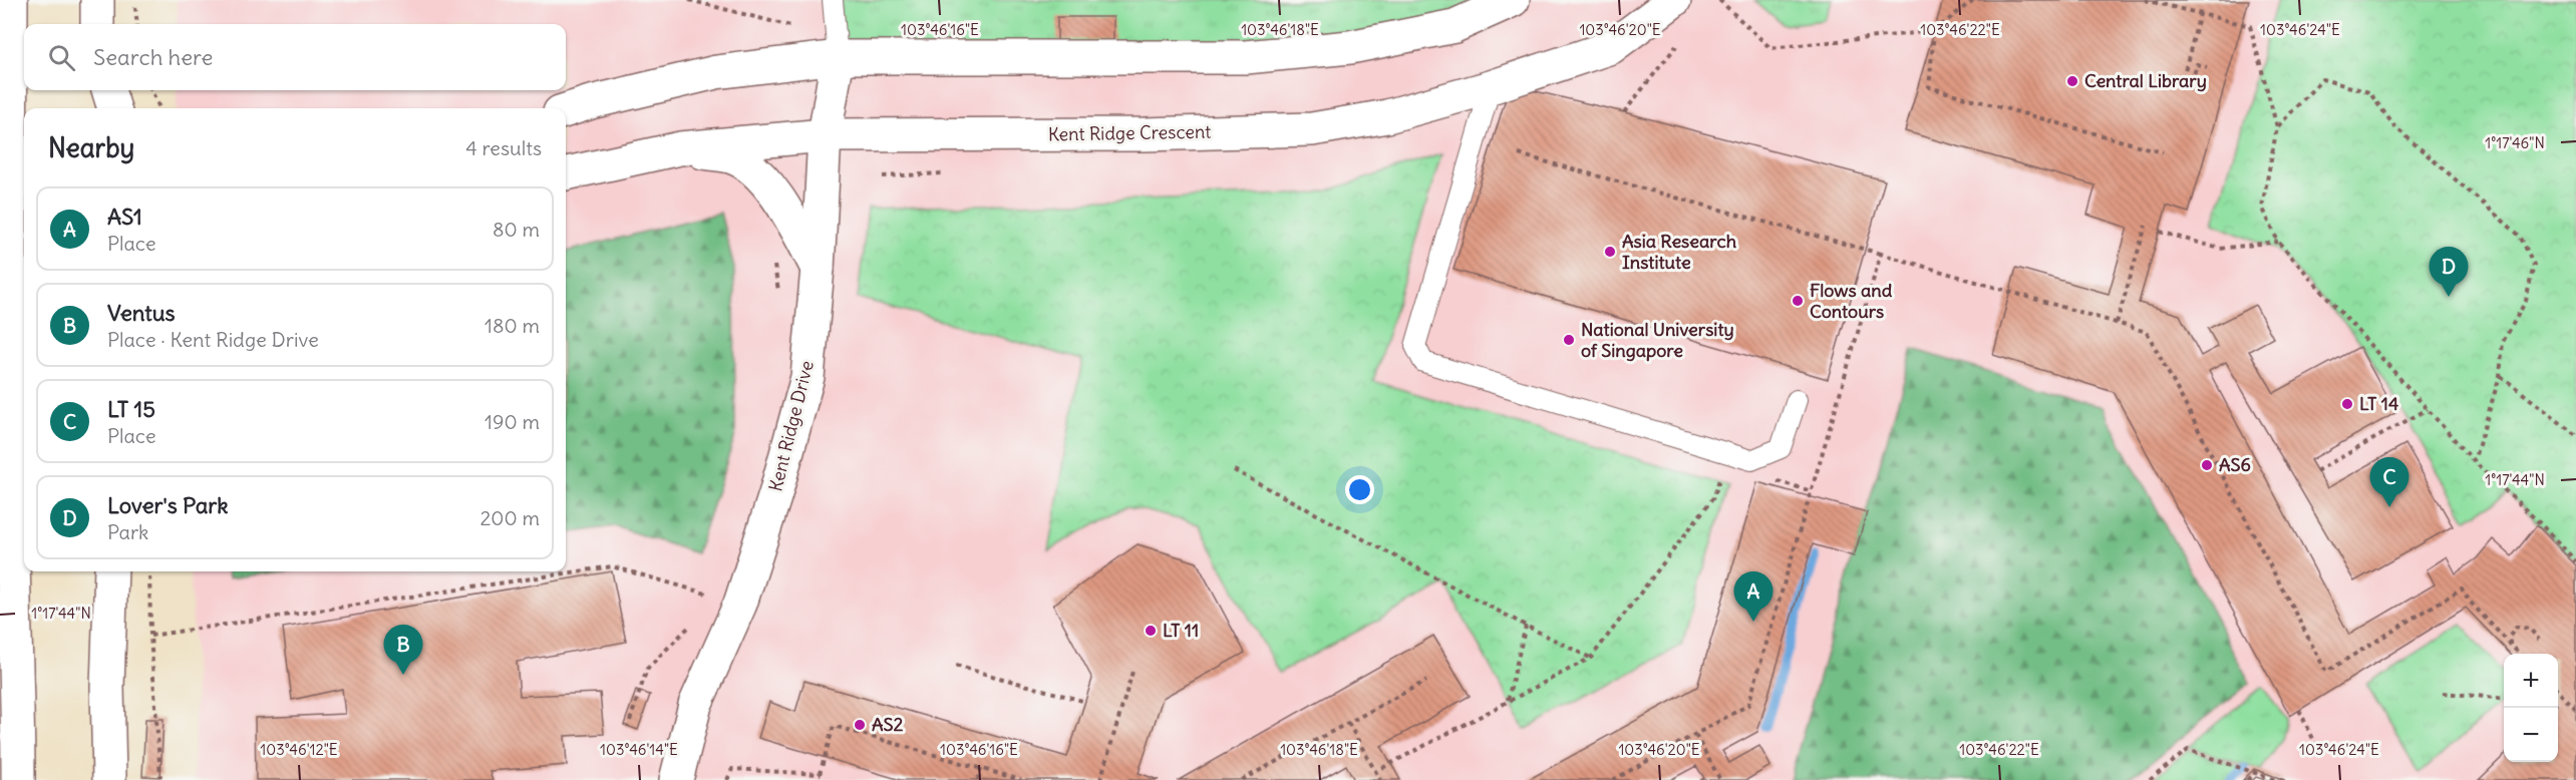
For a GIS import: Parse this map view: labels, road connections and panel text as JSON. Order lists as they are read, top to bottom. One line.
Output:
{"streets":{"street":["Kent Ridge Crescent","Kent Ridge Drive"]},"crossings":[["Kent Ridge Crescent","Kent Ridge Drive"]],"places":["Central Library","Asia Research Institute","Flows and Contours","National University of Singapore","LT 14","AS6","LT 11","AS2"],"page":{"search":"Search here","heading":["Nearby","4 results"],"list":[{"mark":"A","name":"AS1","note":"Place","value":"80 m"},{"mark":"B","name":"Ventus","note":"Place · Kent Ridge Drive","value":"180 m"},{"mark":"C","name":"LT 15","note":"Place","value":"190 m"},{"mark":"D","name":"Lover's Park","note":"Park","value":"200 m"}],"pins":["D","C","A","B"],"map_buttons":["+","−"]},"coordinates":["103°46'16\"E","103°46'18\"E","103°46'20\"E","103°46'22\"E","103°46'24\"E","1°17'46\"N","1°17'44\"N","103°46'12\"E","103°46'14\"E"]}
